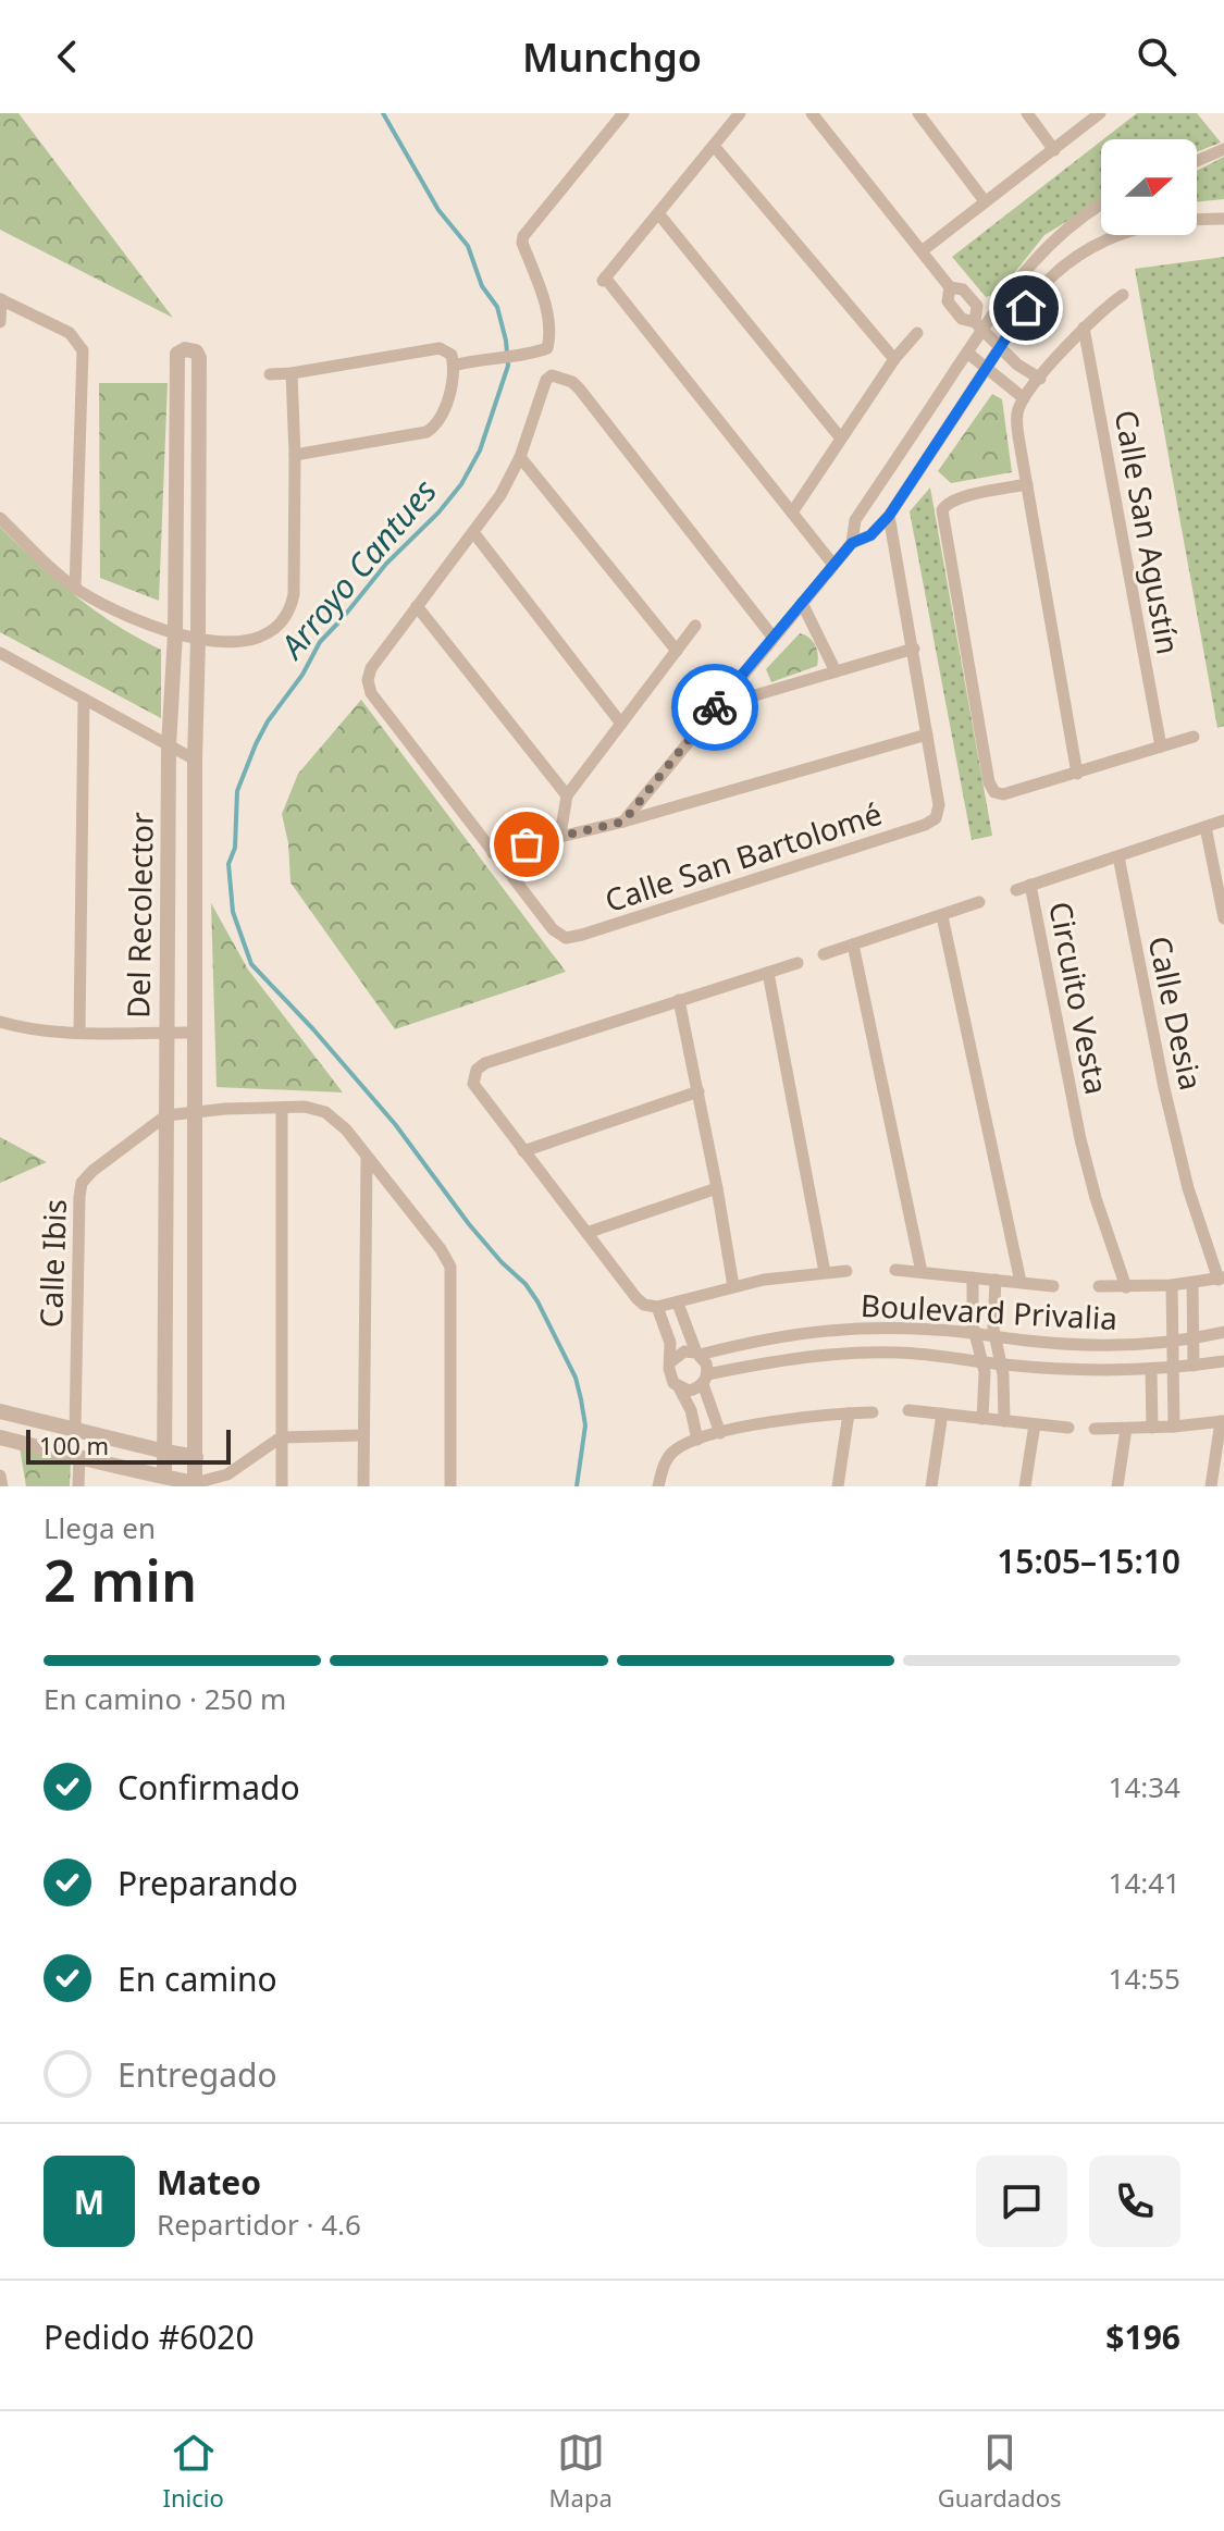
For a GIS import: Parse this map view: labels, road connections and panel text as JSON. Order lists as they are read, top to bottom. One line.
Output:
{"streets":{"street":["Calle San Agustín","Calle San Bartolomé","Del Recolector","Circuito Vesta","Calle Desia","Calle Ibis","Boulevard Privalia"]},"crossings":[["Del Recolector","Calle Ibis"],["Circuito Vesta","Calle Desia"]],"water":["Arroyo Cantues"],"scale_bar":"100 m","north":"right","page":{"header":"Munchgo","scale":"100 m","heading":["2 min","Llega en","15:05–15:10"],"panel":["Mateo","Repartidor · 4.6","Pedido #6020","$196"],"bar":"En camino · 250 m","list":[["Confirmado","14:34"],["Preparando","14:41"],["En camino","14:55"],"Entregado"],"round":"M","tabs":["Inicio","Mapa","Guardados"]}}
